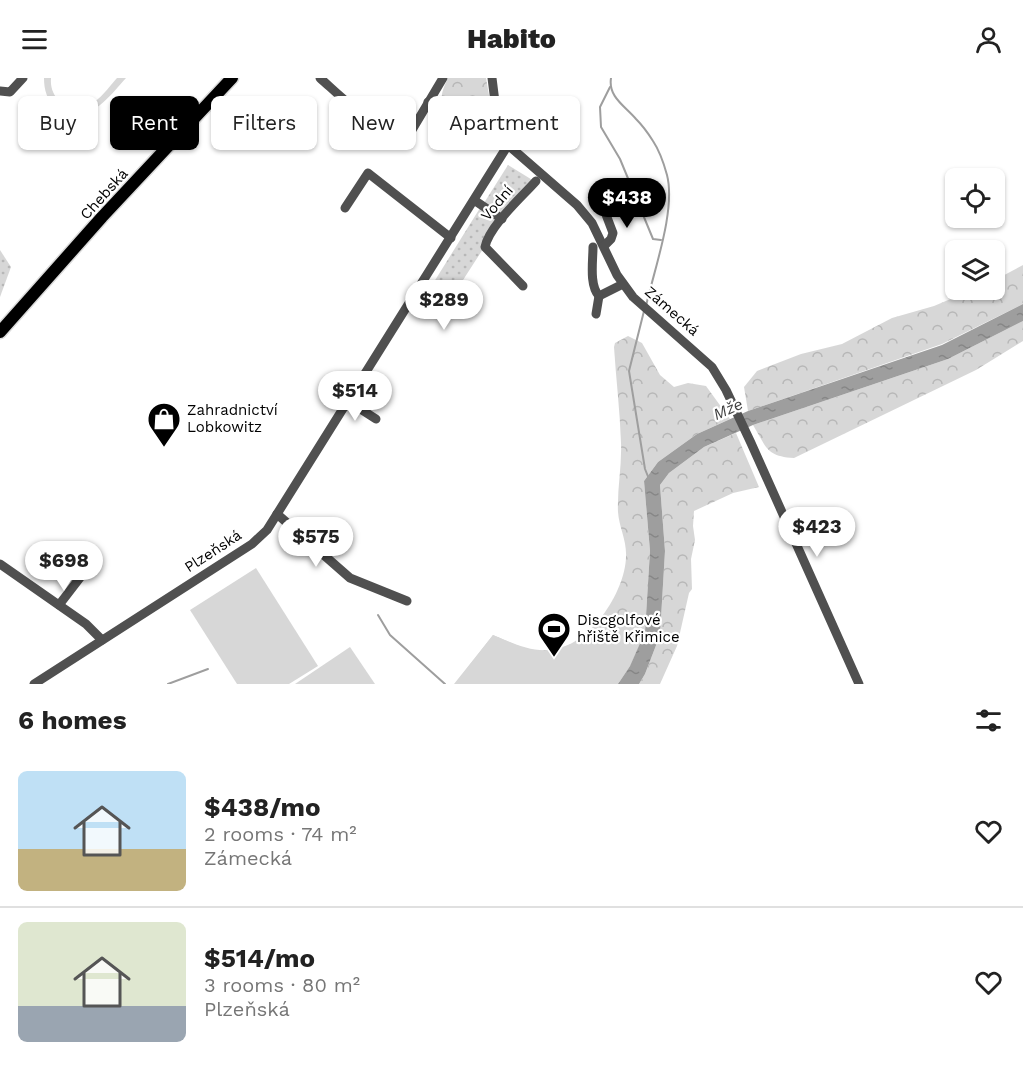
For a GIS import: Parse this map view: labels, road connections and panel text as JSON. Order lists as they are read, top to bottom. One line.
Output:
{"streets":{"main road":["Chebská"],"street":["Vodní","Zámecká","Plzeňská"]},"water":["Mže"],"places":{"shop":["Zahradnictví Lobkowitz"],"sports":["Discgolfové hřiště Křimice"]},"page":{"header":"Habito","chip":["Buy","Rent","Filters","New","Apartment"],"price":["$438","$289","$514","$423","$575","$698"],"heading":"6 homes","list":[{"name":"$438/mo","note":"2 rooms · 74 m² · Zámecká"},{"name":"$514/mo","note":"3 rooms · 80 m² · Plzeňská"}]}}
